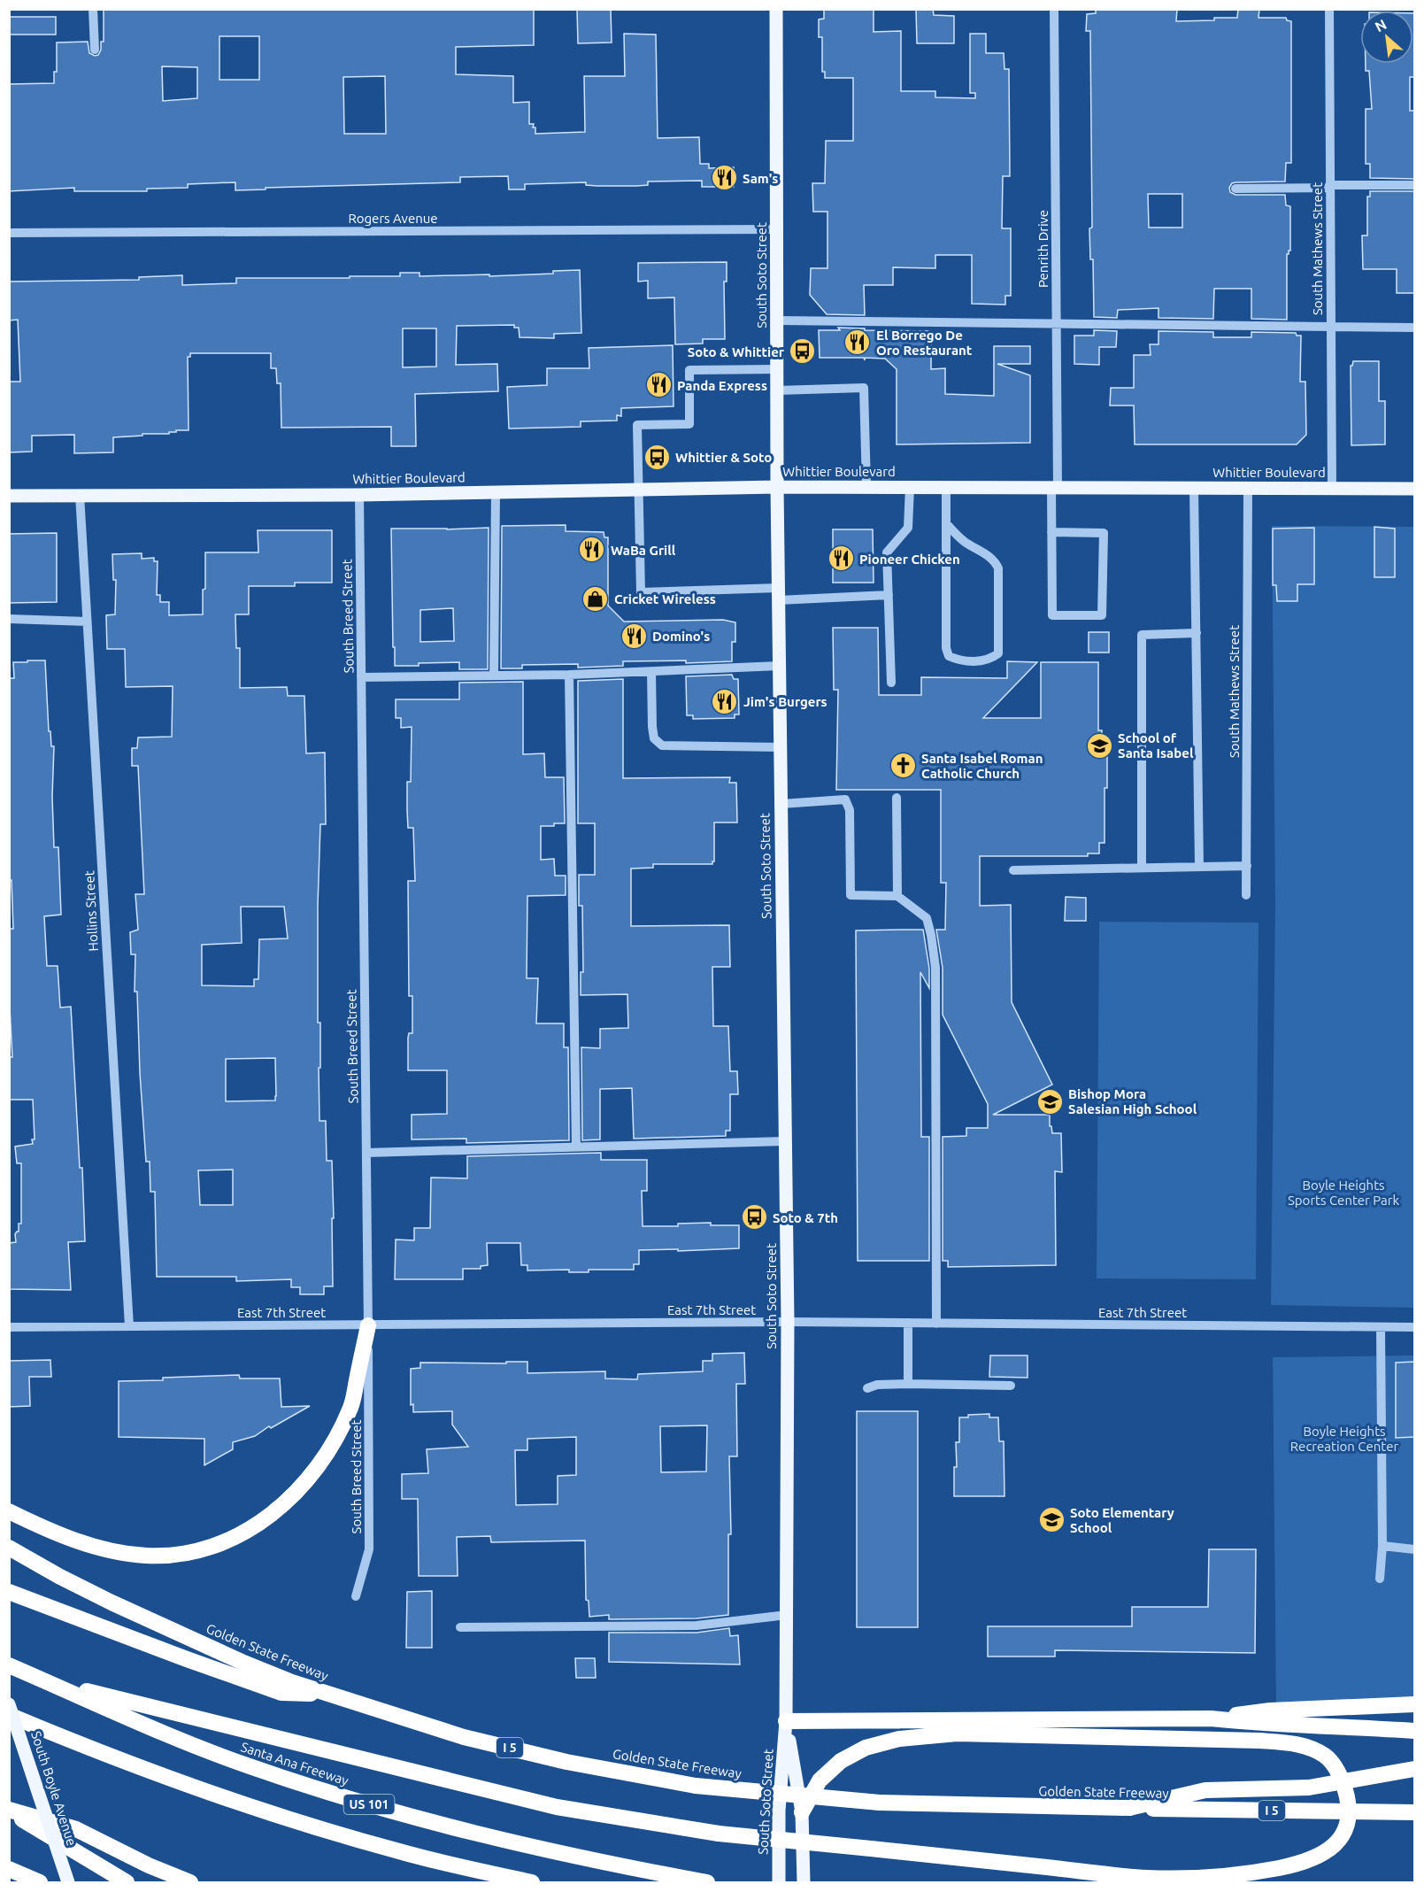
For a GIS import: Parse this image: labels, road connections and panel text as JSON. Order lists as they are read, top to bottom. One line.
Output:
{"streets":{"highway":["Golden State Freeway","I 5","Santa Ana Freeway","US 101"],"main road":["South Soto Street","Whittier Boulevard","South Boyle Avenue"],"street":["Rogers Avenue","Penrith Drive","South Mathews Street","South Breed Street","Hollins Street","East 7th Street"]},"crossings":[["Rogers Avenue","South Soto Street"],["Penrith Drive","Whittier Boulevard"],["South Mathews Street","Whittier Boulevard"],["South Soto Street","Whittier Boulevard"],["South Soto Street","East 7th Street"],["Whittier Boulevard","South Breed Street"],["Whittier Boulevard","Hollins Street"],["South Breed Street","East 7th Street"],["Hollins Street","East 7th Street"]],"parks":["Boyle Heights Sports Center Park","Boyle Heights Recreation Center"],"places":{"restaurant":["Sam's","El Borrego De Oro Restaurant","Panda Express","WaBa Grill","Pioneer Chicken","Domino's","Jim's Burgers"],"bus stop":["Soto & Whittier","Whittier & Soto","Soto & 7th"],"shop":["Cricket Wireless"],"school or university":["School of Santa Isabel","Bishop Mora Salesian High School","Soto Elementary School"],"church":["Santa Isabel Roman Catholic Church"]},"north":"top left"}
